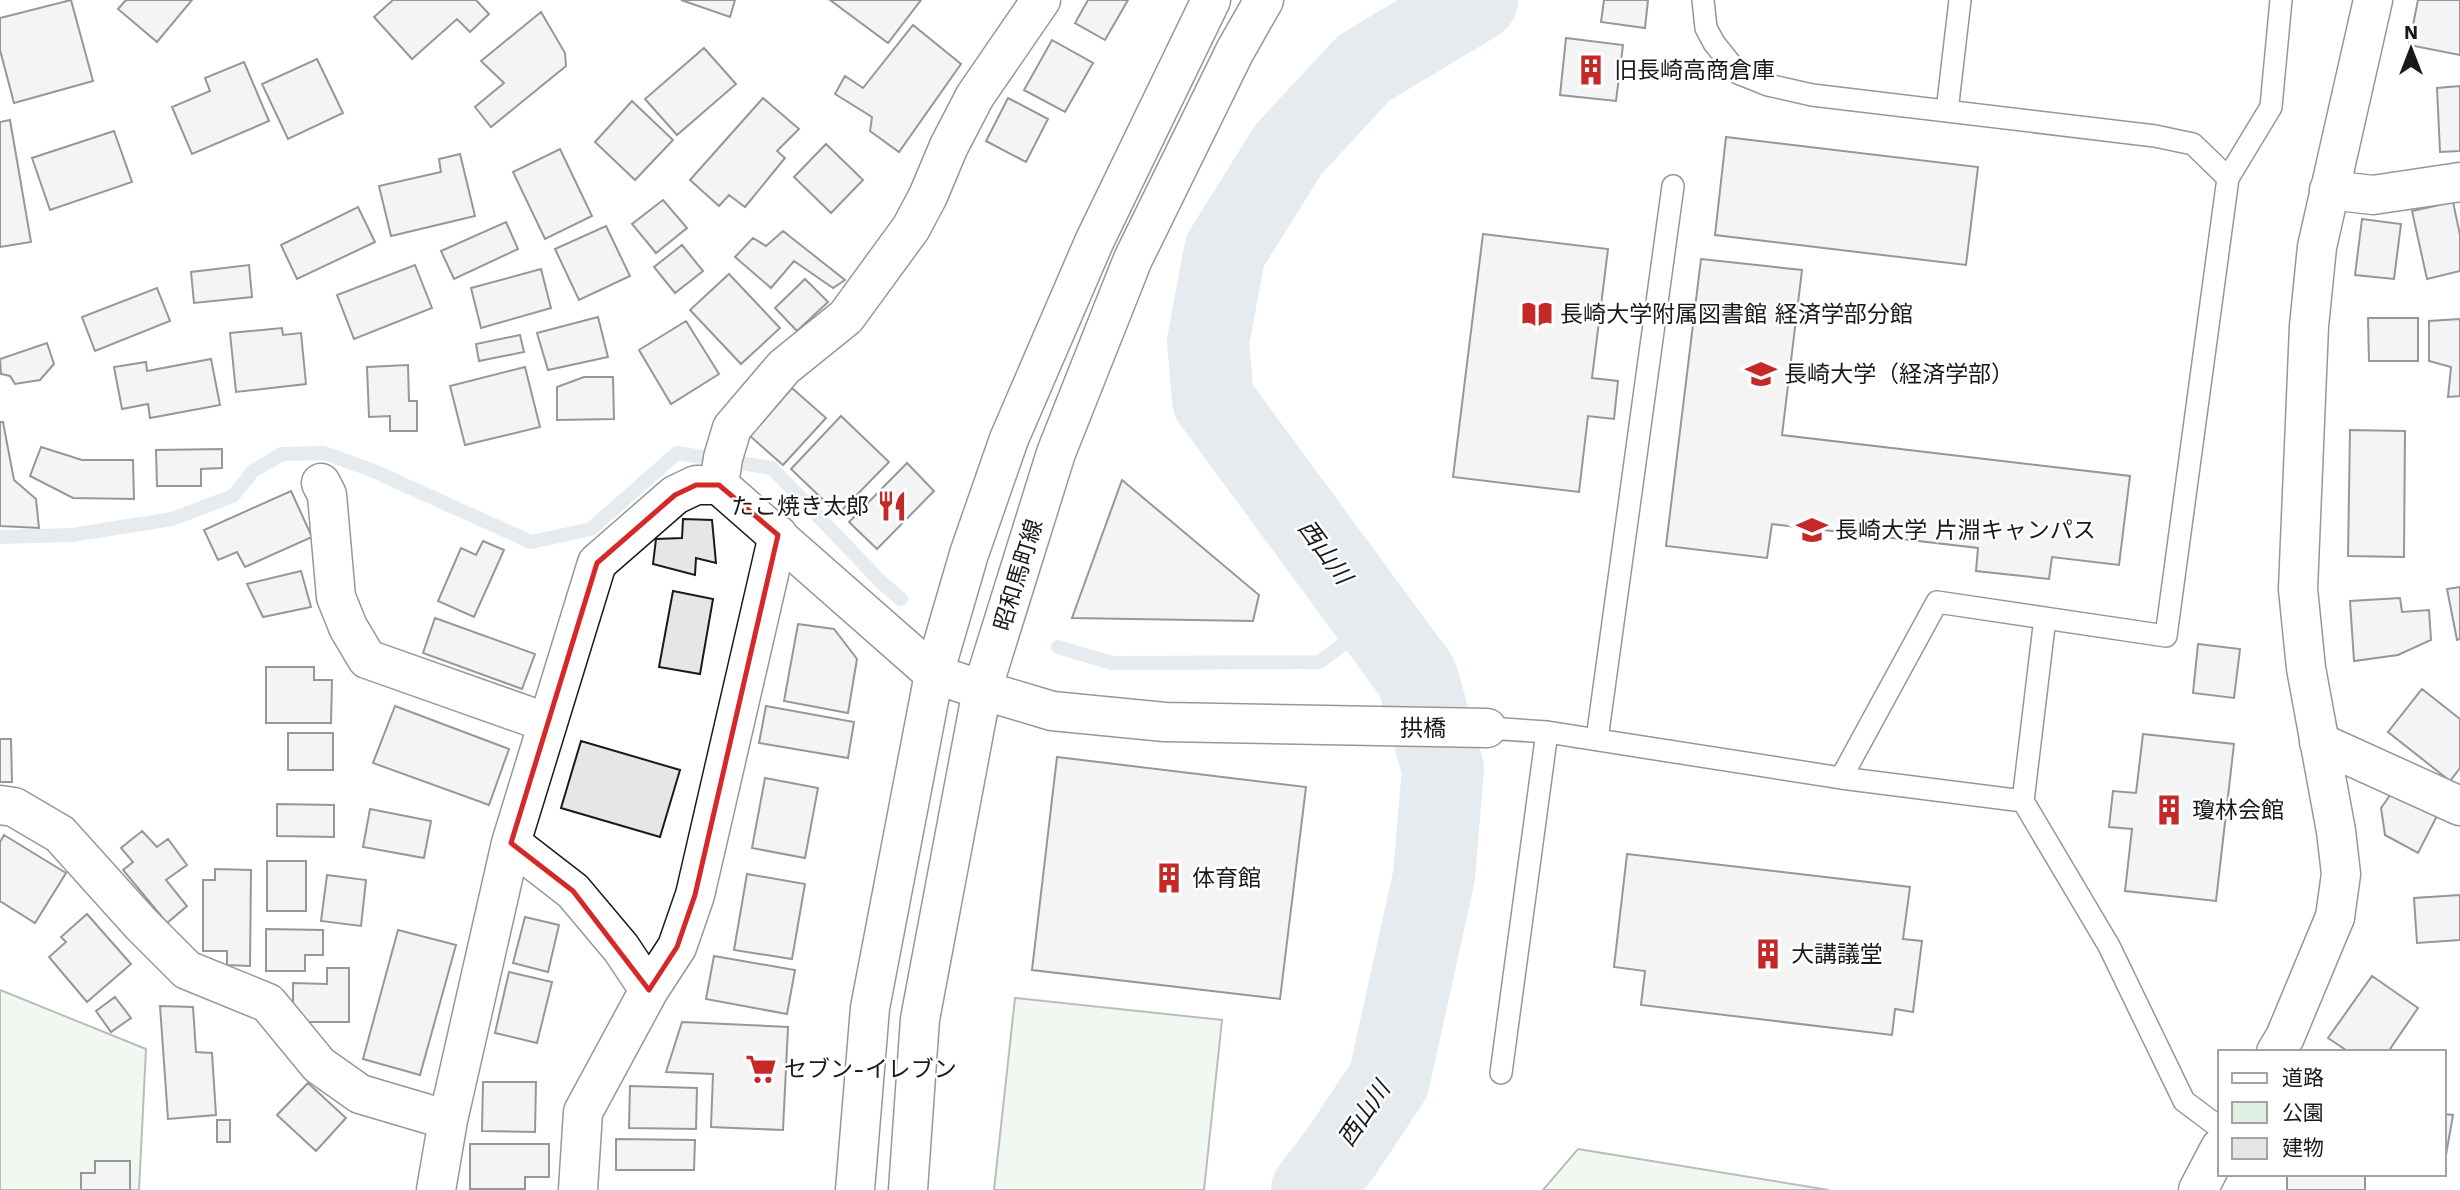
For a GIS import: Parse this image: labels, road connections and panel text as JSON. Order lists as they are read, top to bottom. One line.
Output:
{"streets":{"street":["昭和馬町線","拱橋"]},"crossings":[["昭和馬町線","拱橋"]],"water":["西山川"],"places":{"building":["旧長崎高商倉庫","瓊林会館","体育館","大講議堂"],"library":["長崎大学附属図書館 経済学部分館"],"school or university":["長崎大学（経済学部）","長崎大学 片淵キャンパス"],"restaurant":["たこ焼き太郎"],"supermarket":["セブン-イレブン"]},"legend":["道路","公園","建物"],"north":"top"}
